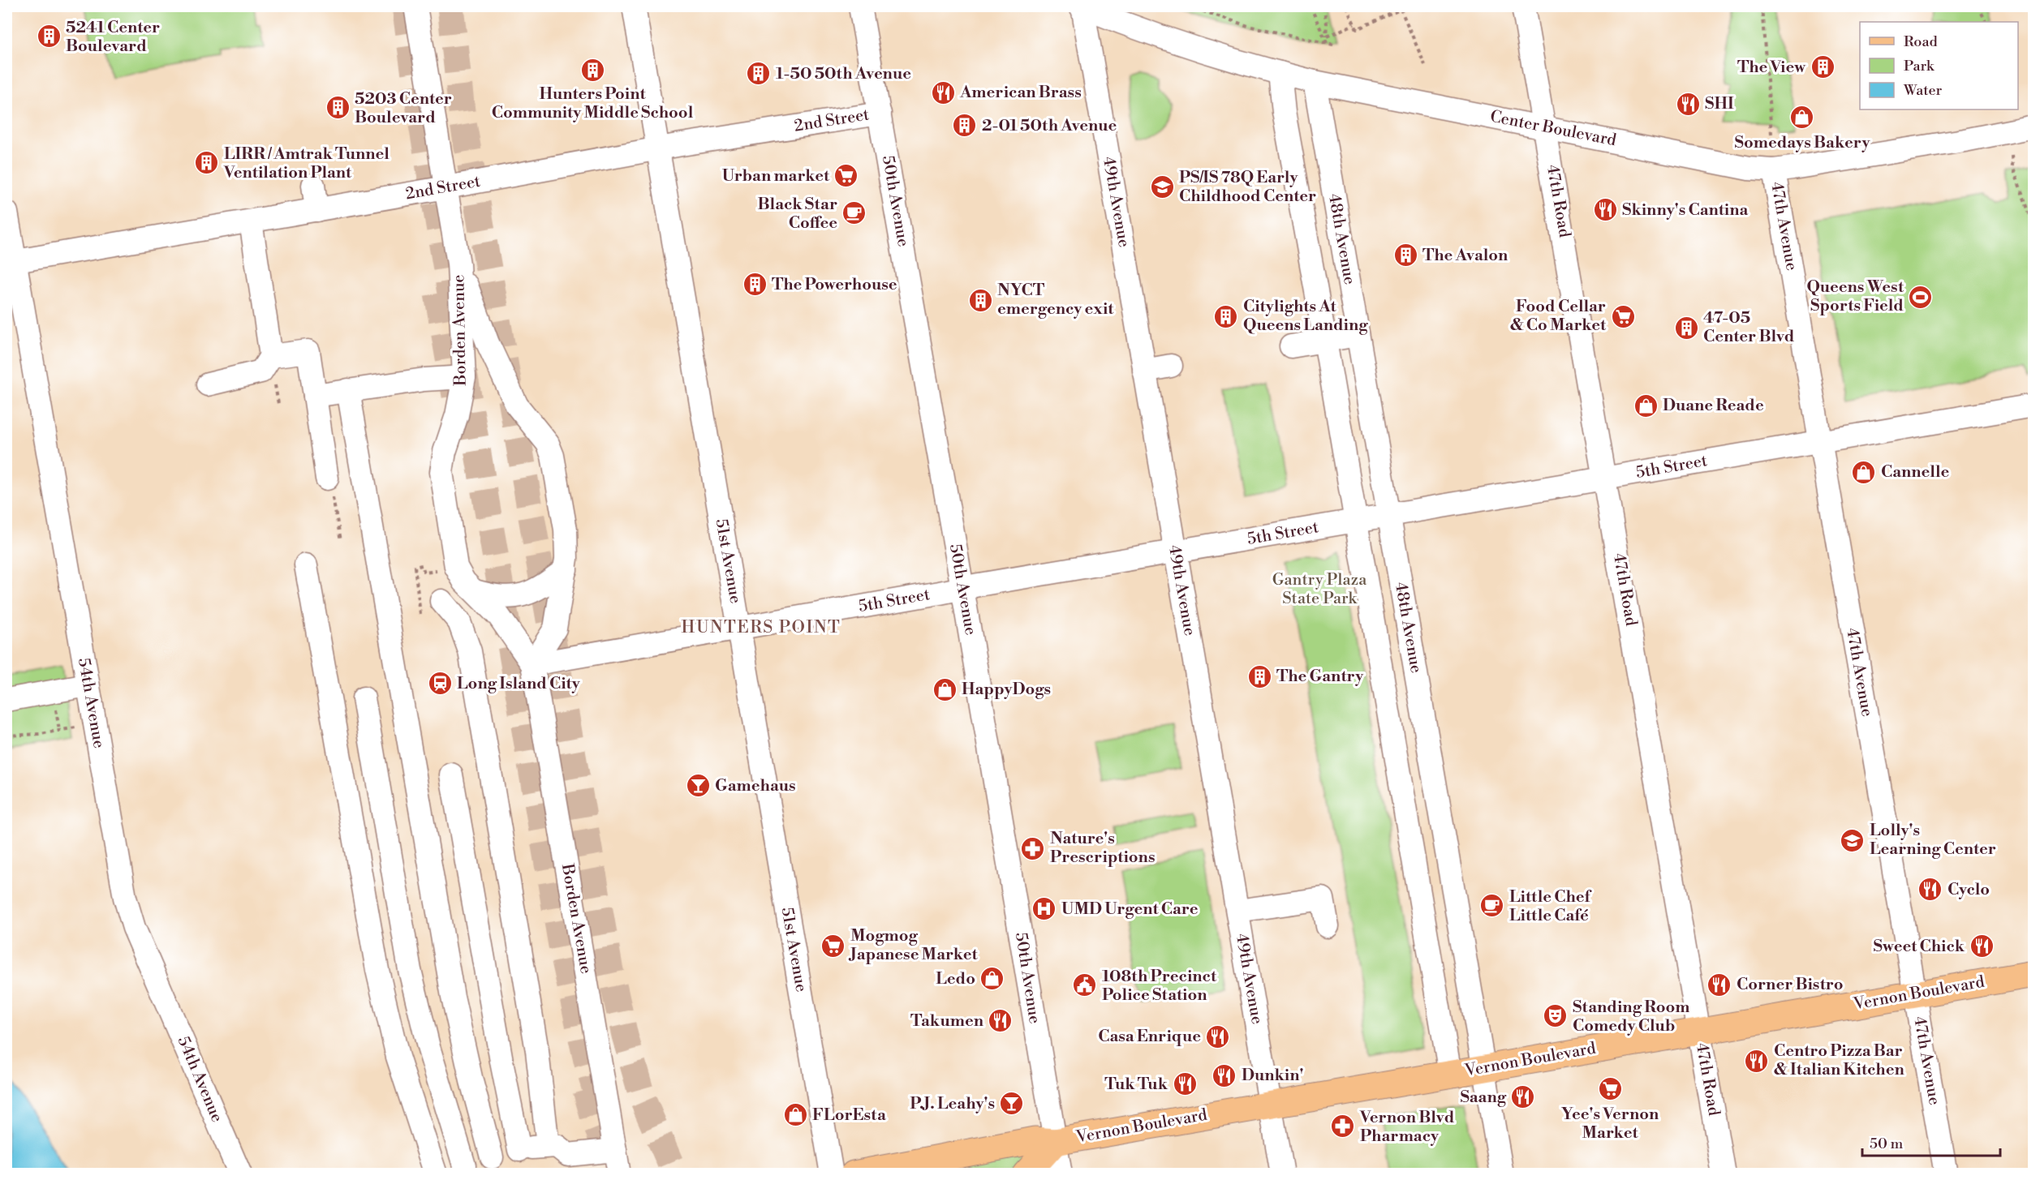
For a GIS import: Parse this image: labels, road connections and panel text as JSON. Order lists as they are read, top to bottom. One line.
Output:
{"streets":{"main road":["Vernon Boulevard"],"street":["2nd Street","Center Boulevard","50th Avenue","47th Road","49th Avenue","47th Avenue","48th Avenue","Borden Avenue","5th Street","51st Avenue","54th Avenue"]},"crossings":[["2nd Street","50th Avenue"],["2nd Street","Borden Avenue"],["2nd Street","51st Avenue"],["2nd Street","54th Avenue"],["Center Boulevard","47th Road"],["Center Boulevard","49th Avenue"],["Center Boulevard","47th Avenue"],["Center Boulevard","48th Avenue"],["50th Avenue","5th Street"],["50th Avenue","Vernon Boulevard"],["47th Road","5th Street"],["47th Road","Vernon Boulevard"],["49th Avenue","5th Street"],["49th Avenue","Vernon Boulevard"],["47th Avenue","5th Street"],["47th Avenue","Vernon Boulevard"],["48th Avenue","5th Street"],["48th Avenue","Vernon Boulevard"],["Borden Avenue","5th Street"],["5th Street","51st Avenue"]],"districts":["HUNTERS POINT"],"parks":["Gantry Plaza State Park"],"places":{"building":["5241 Center Boulevard","The View","Hunters Point Community Middle School","1-50 50th Avenue","5203 Center Boulevard","2-01 50th Avenue","LIRR / Amtrak Tunnel Ventilation Plant","The Avalon","The Powerhouse","NYCT emergency exit","Citylights At Queens Landing","47-05 Center Blvd","The Gantry"],"restaurant":["American Brass","SHI","Skinny's Cantina","Cyclo","Sweet Chick","Corner Bistro","Takumen","Casa Enrique","Centro Pizza Bar & Italian Kitchen","Dunkin'","Tuk Tuk","Saang"],"shop":["Somedays Bakery","Duane Reade","Cannelle","HappyDogs","Ledo","FLorEsta"],"supermarket":["Urban market","Food Cellar & Co Market","Mogmog Japanese Market","Yee's Vernon Market"],"school or university":["PS/IS 78Q Early Childhood Center","Lolly's Learning Center"],"cafe":["Black Star Coffee","Little Chef Little Café"],"sports":["Queens West Sports Field"],"station":["Long Island City"],"bar":["Gamehaus","P.J. Leahy's"],"pharmacy":["Nature's Prescriptions","Vernon Blvd Pharmacy"],"hospital":["UMD Urgent Care"],"public building":["108th Precinct Police Station"],"theatre":["Standing Room Comedy Club"]},"legend":["Road","Park","Water"],"scale_bar":"50 m"}
